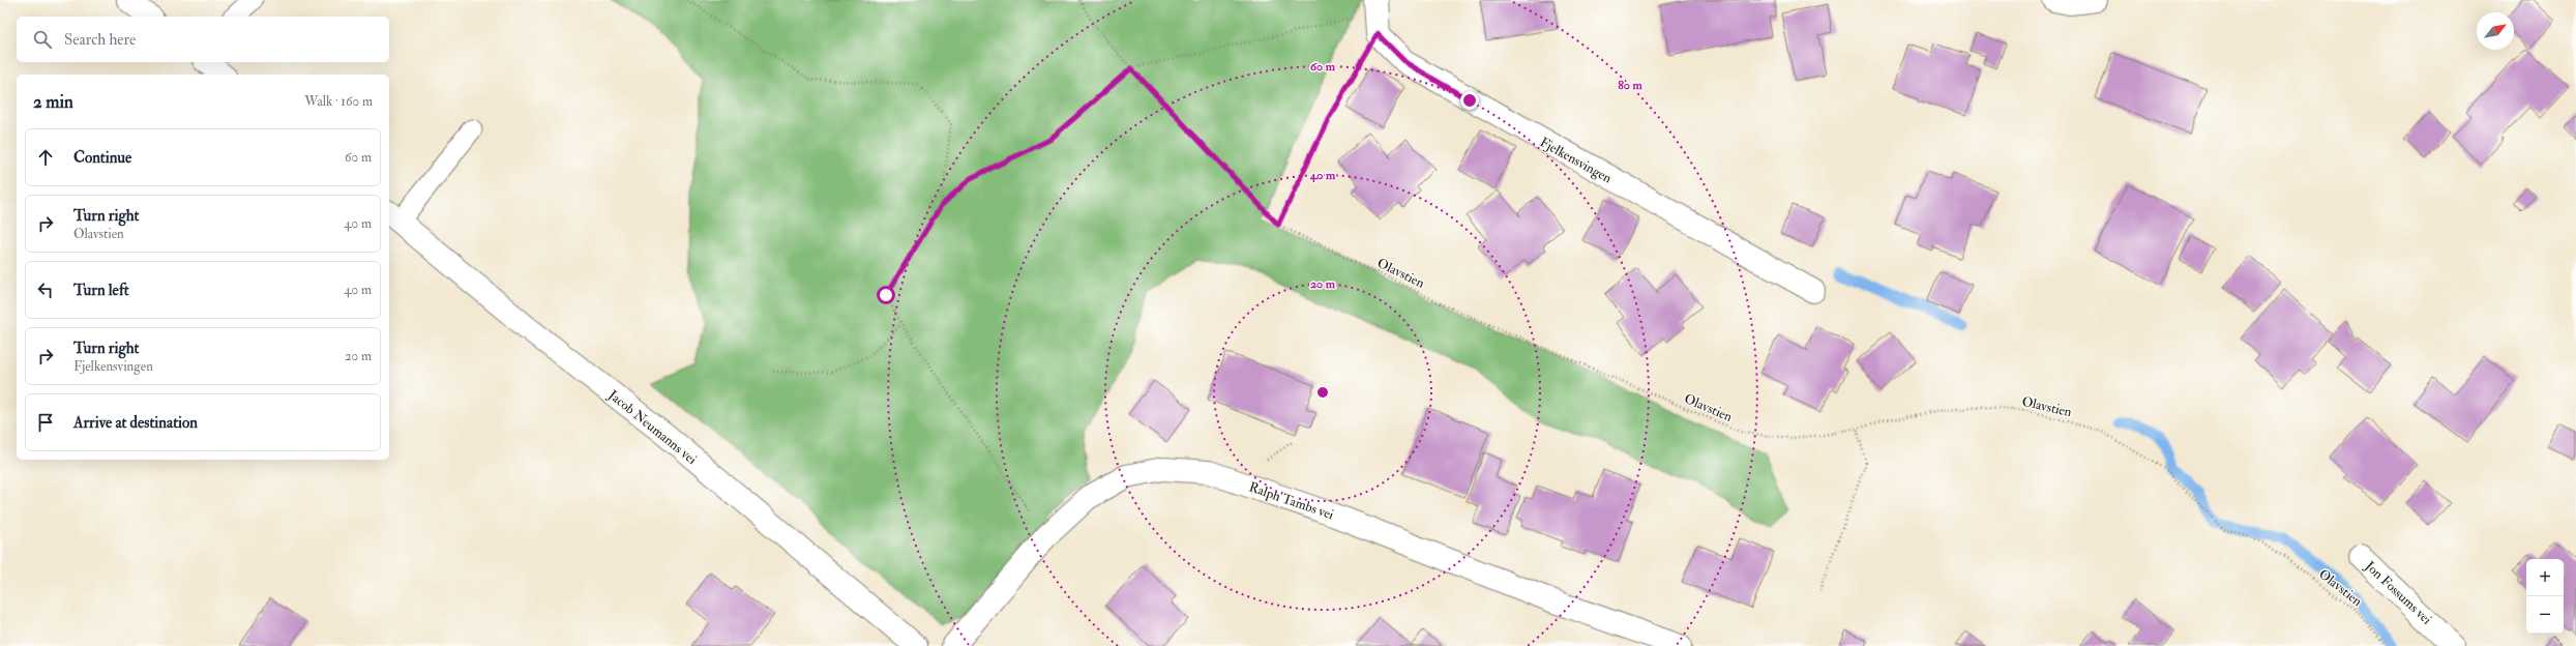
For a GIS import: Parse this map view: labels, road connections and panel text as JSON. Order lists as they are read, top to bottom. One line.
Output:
{"streets":{"street":["Fjelkensvingen","Jacob Neumanns vei","Ralph Tambs vei","Jon Fossums vei"],"path":["Olavstien"]},"north":"top right","page":{"search":"Search here","heading":["2 min","Walk · 160 m"],"list":[["Continue","60 m"],["Turn right","Olavstien","40 m"],["Turn left","40 m"],["Turn right","Fjelkensvingen","20 m"],"Arrive at destination"],"map_buttons":["+","−"]},"rings":["60 m","80 m","40 m","20 m"]}
